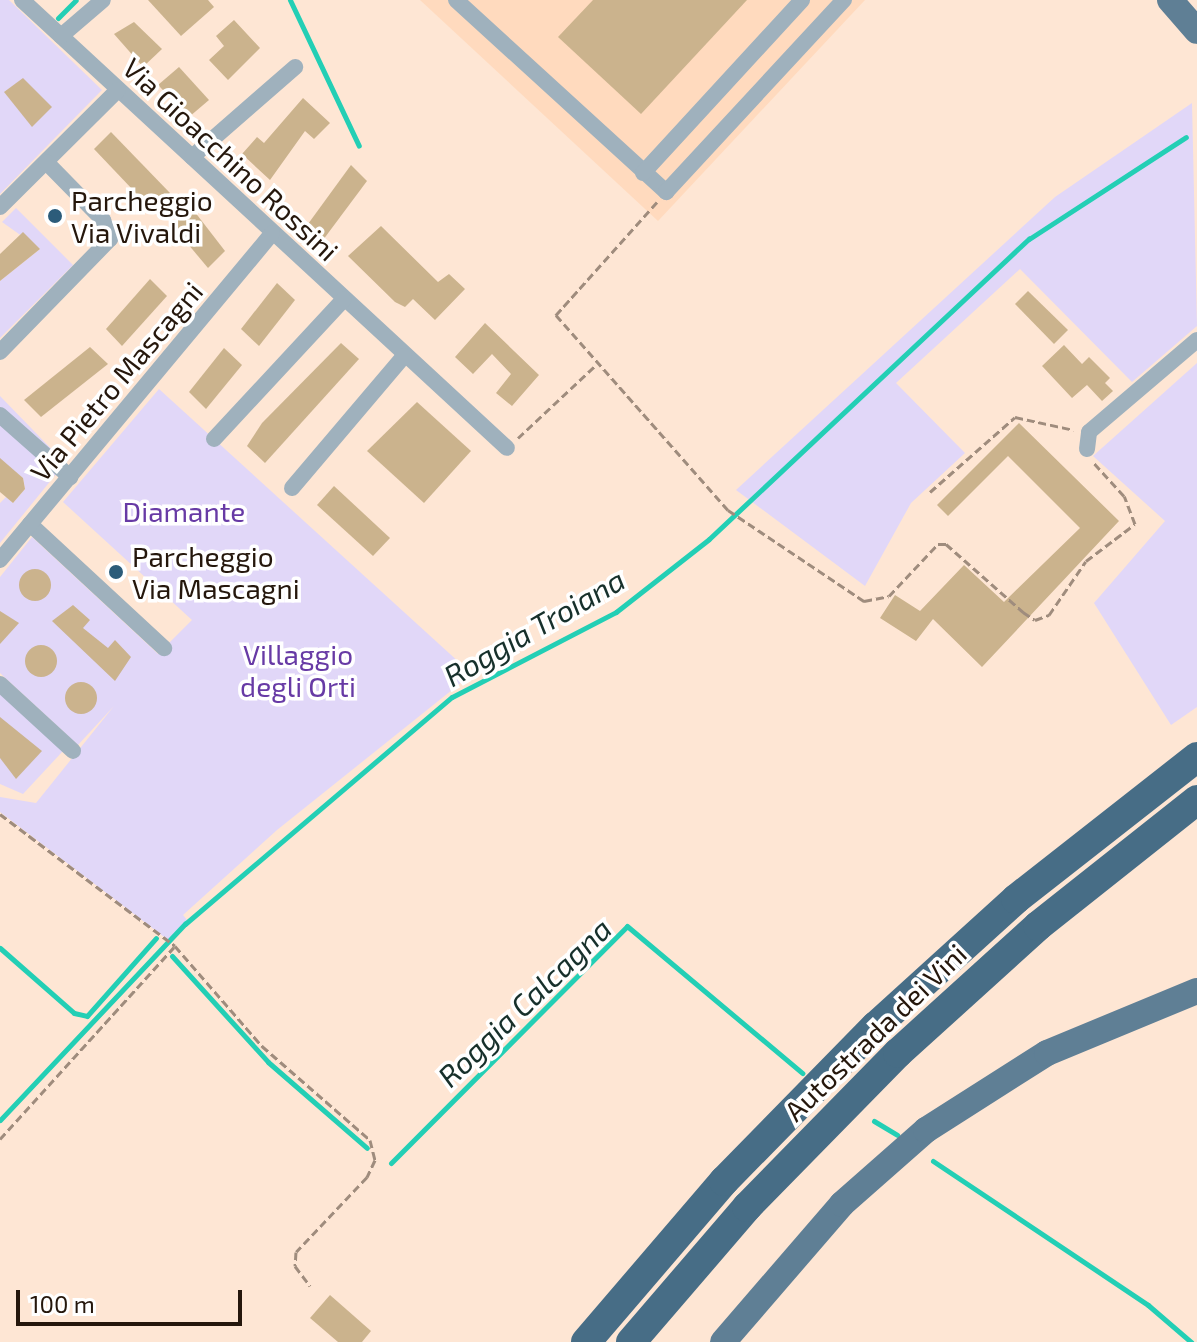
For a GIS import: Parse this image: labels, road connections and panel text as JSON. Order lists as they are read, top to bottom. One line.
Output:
{"streets":{"highway":["Autostrada dei Vini"],"street":["Via Gioacchino Rossini","Via Pietro Mascagni"]},"crossings":[["Via Gioacchino Rossini","Via Pietro Mascagni"]],"water":["Roggia Troiana","Roggia Calcagna"],"parks":["Diamante","Villaggio degli Orti"],"places":["Parcheggio Via Vivaldi","Parcheggio Via Mascagni"],"scale_bar":"100 m"}
